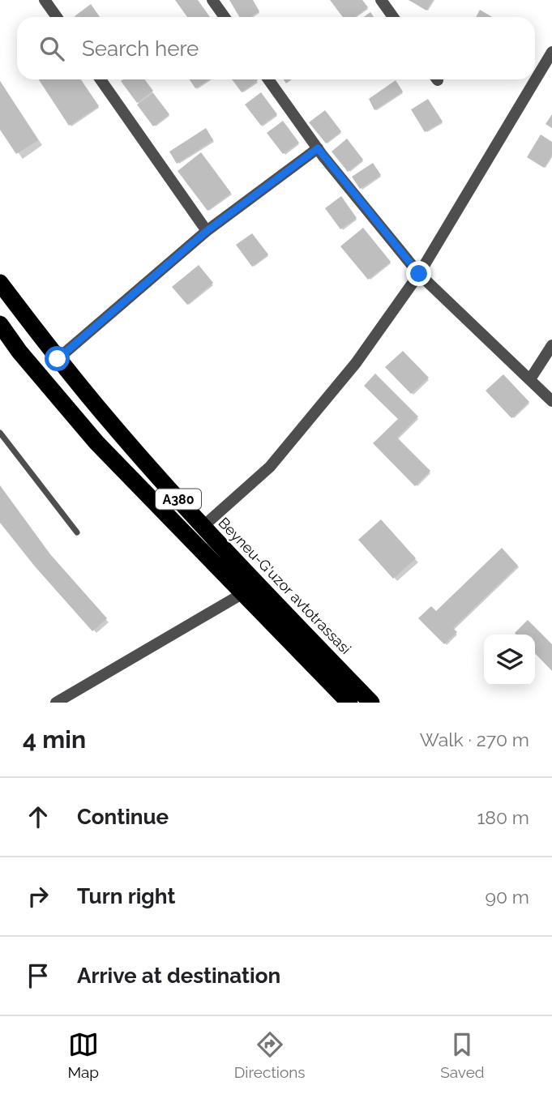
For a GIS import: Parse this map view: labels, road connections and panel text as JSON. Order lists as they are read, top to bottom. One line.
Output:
{"streets":{"highway":["A380","Beyneu-G'uzor avtotrassasi"]},"page":{"search":"Search here","heading":["4 min","Walk · 270 m"],"list":[["Continue","180 m"],["Turn right","90 m"],"Arrive at destination"],"nav":["Map","Directions","Saved"]}}
